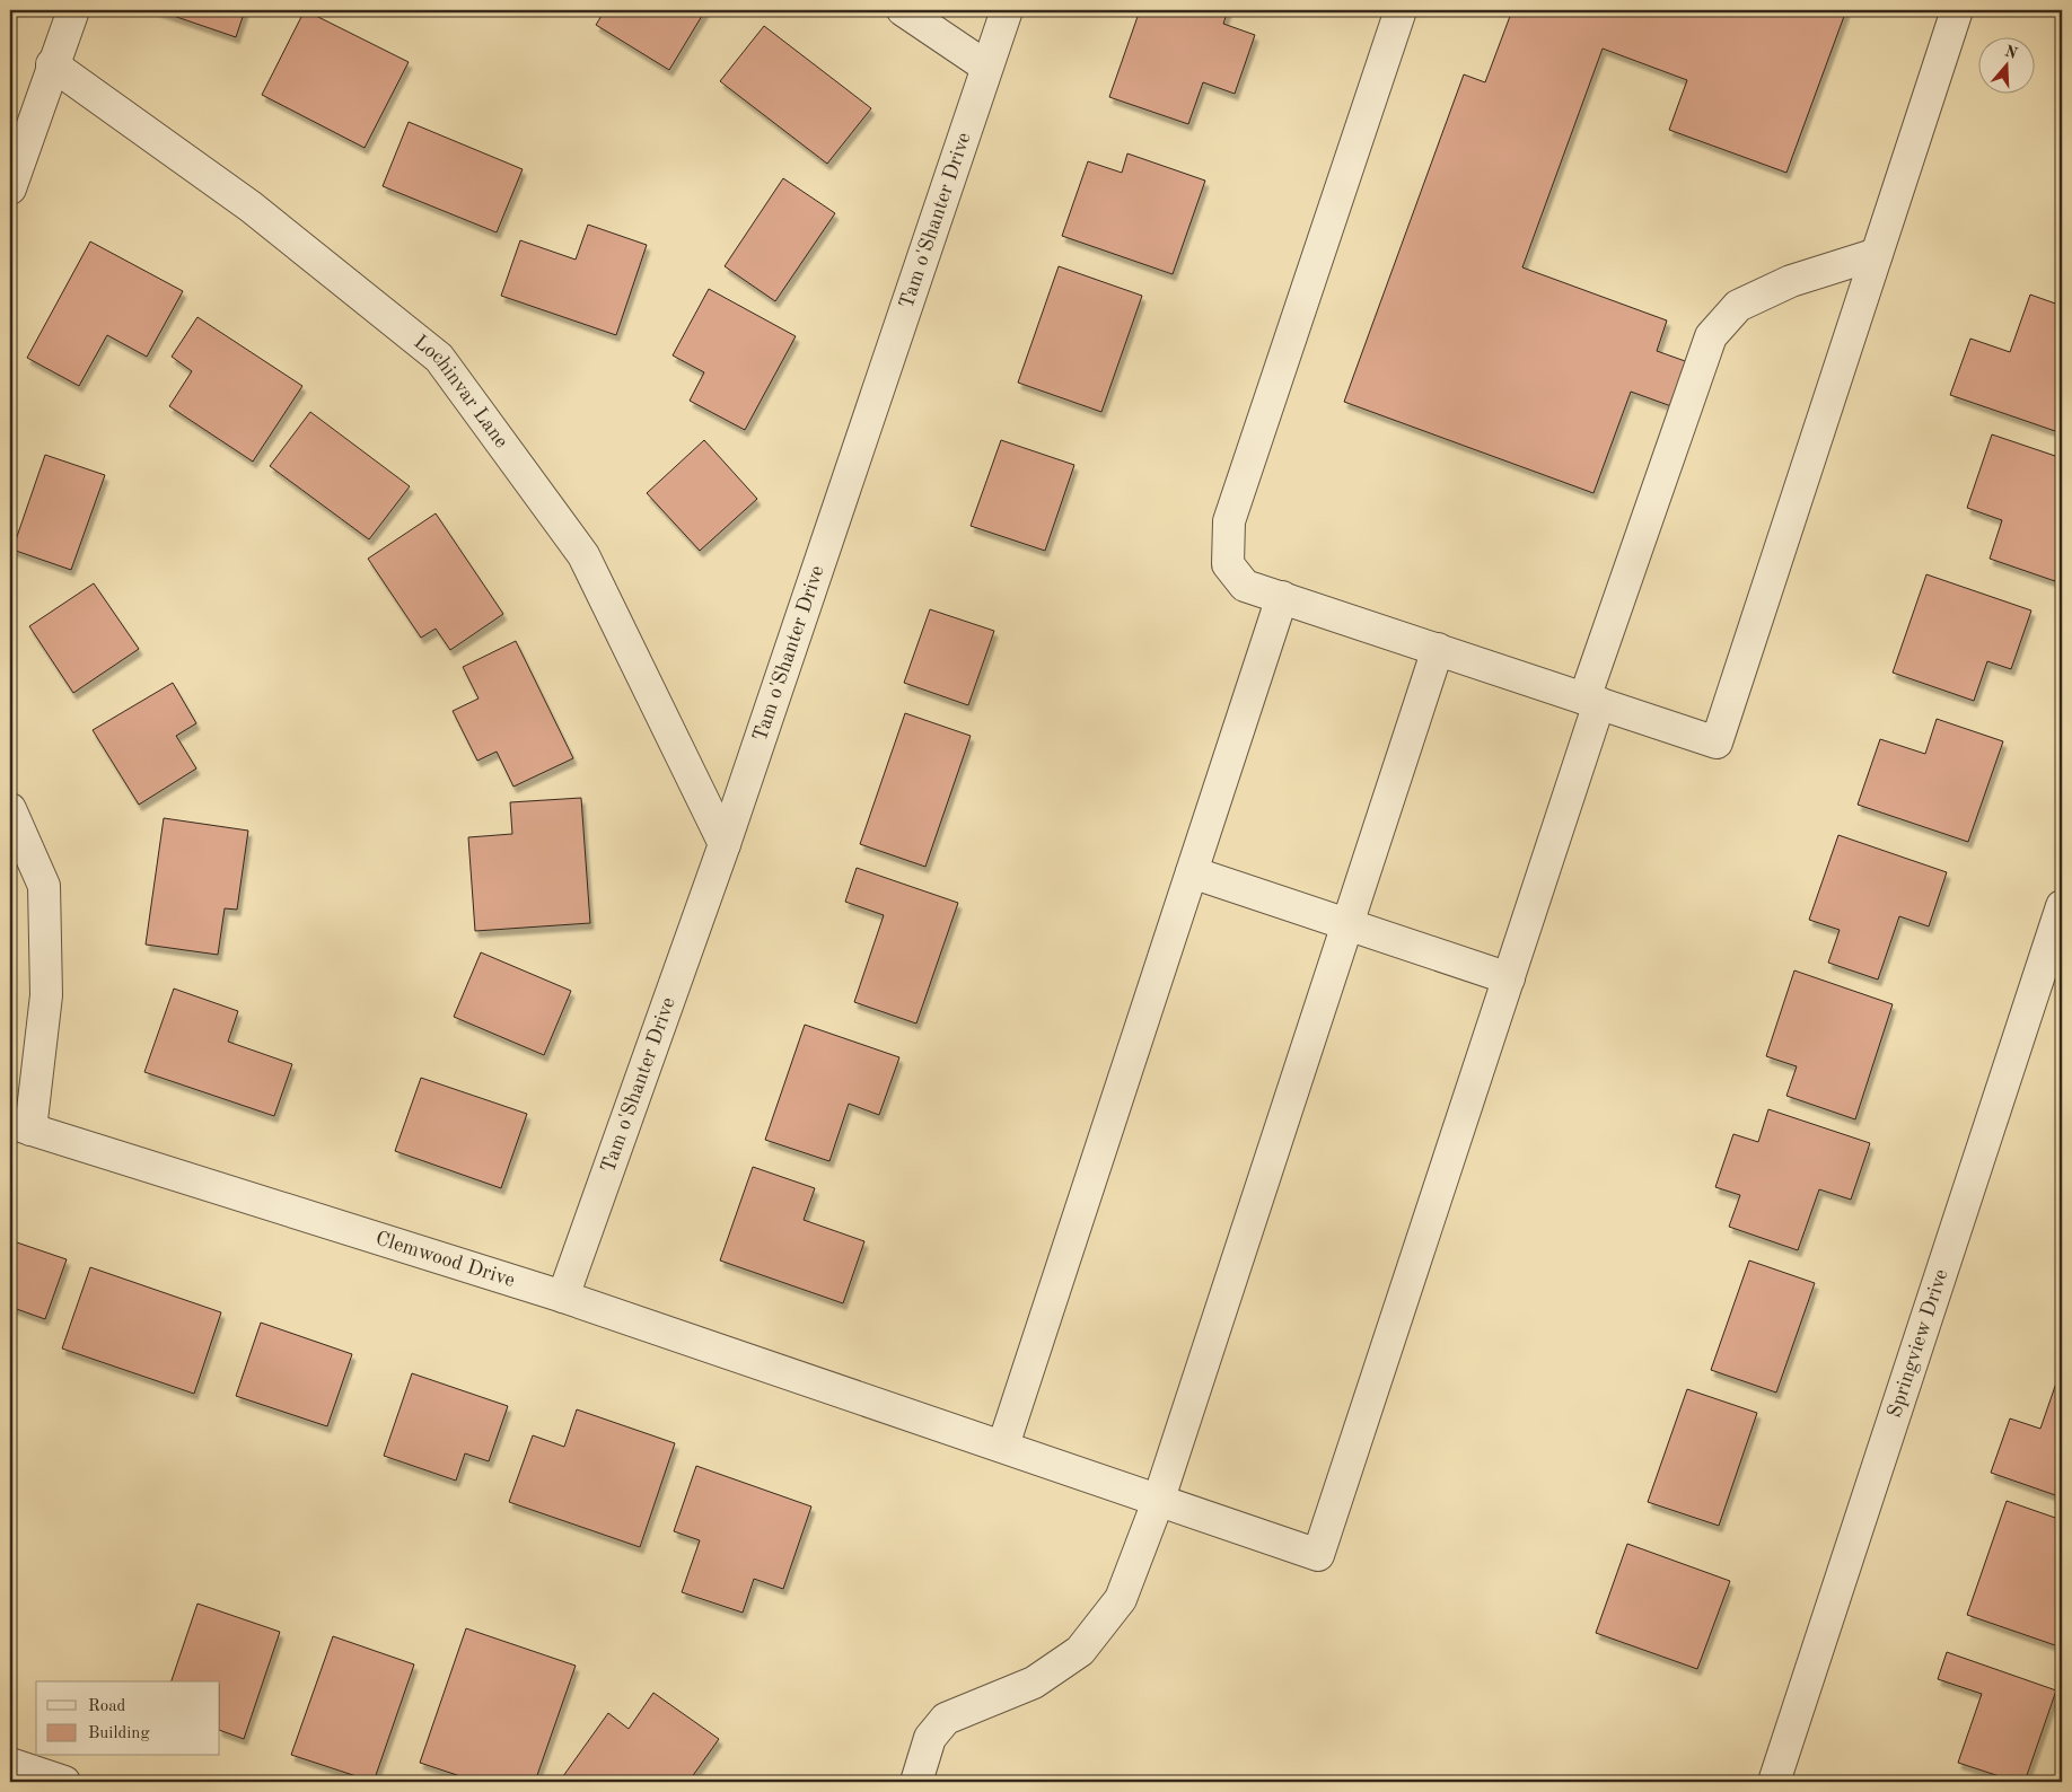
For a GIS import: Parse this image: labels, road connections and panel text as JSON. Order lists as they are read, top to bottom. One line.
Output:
{"streets":{"street":["Tam o'Shanter Drive","Lochinvar Lane","Clemwood Drive","Springview Drive"]},"crossings":[["Tam o'Shanter Drive","Lochinvar Lane"],["Tam o'Shanter Drive","Clemwood Drive"]],"legend":["Road","Building"],"north":"top"}
